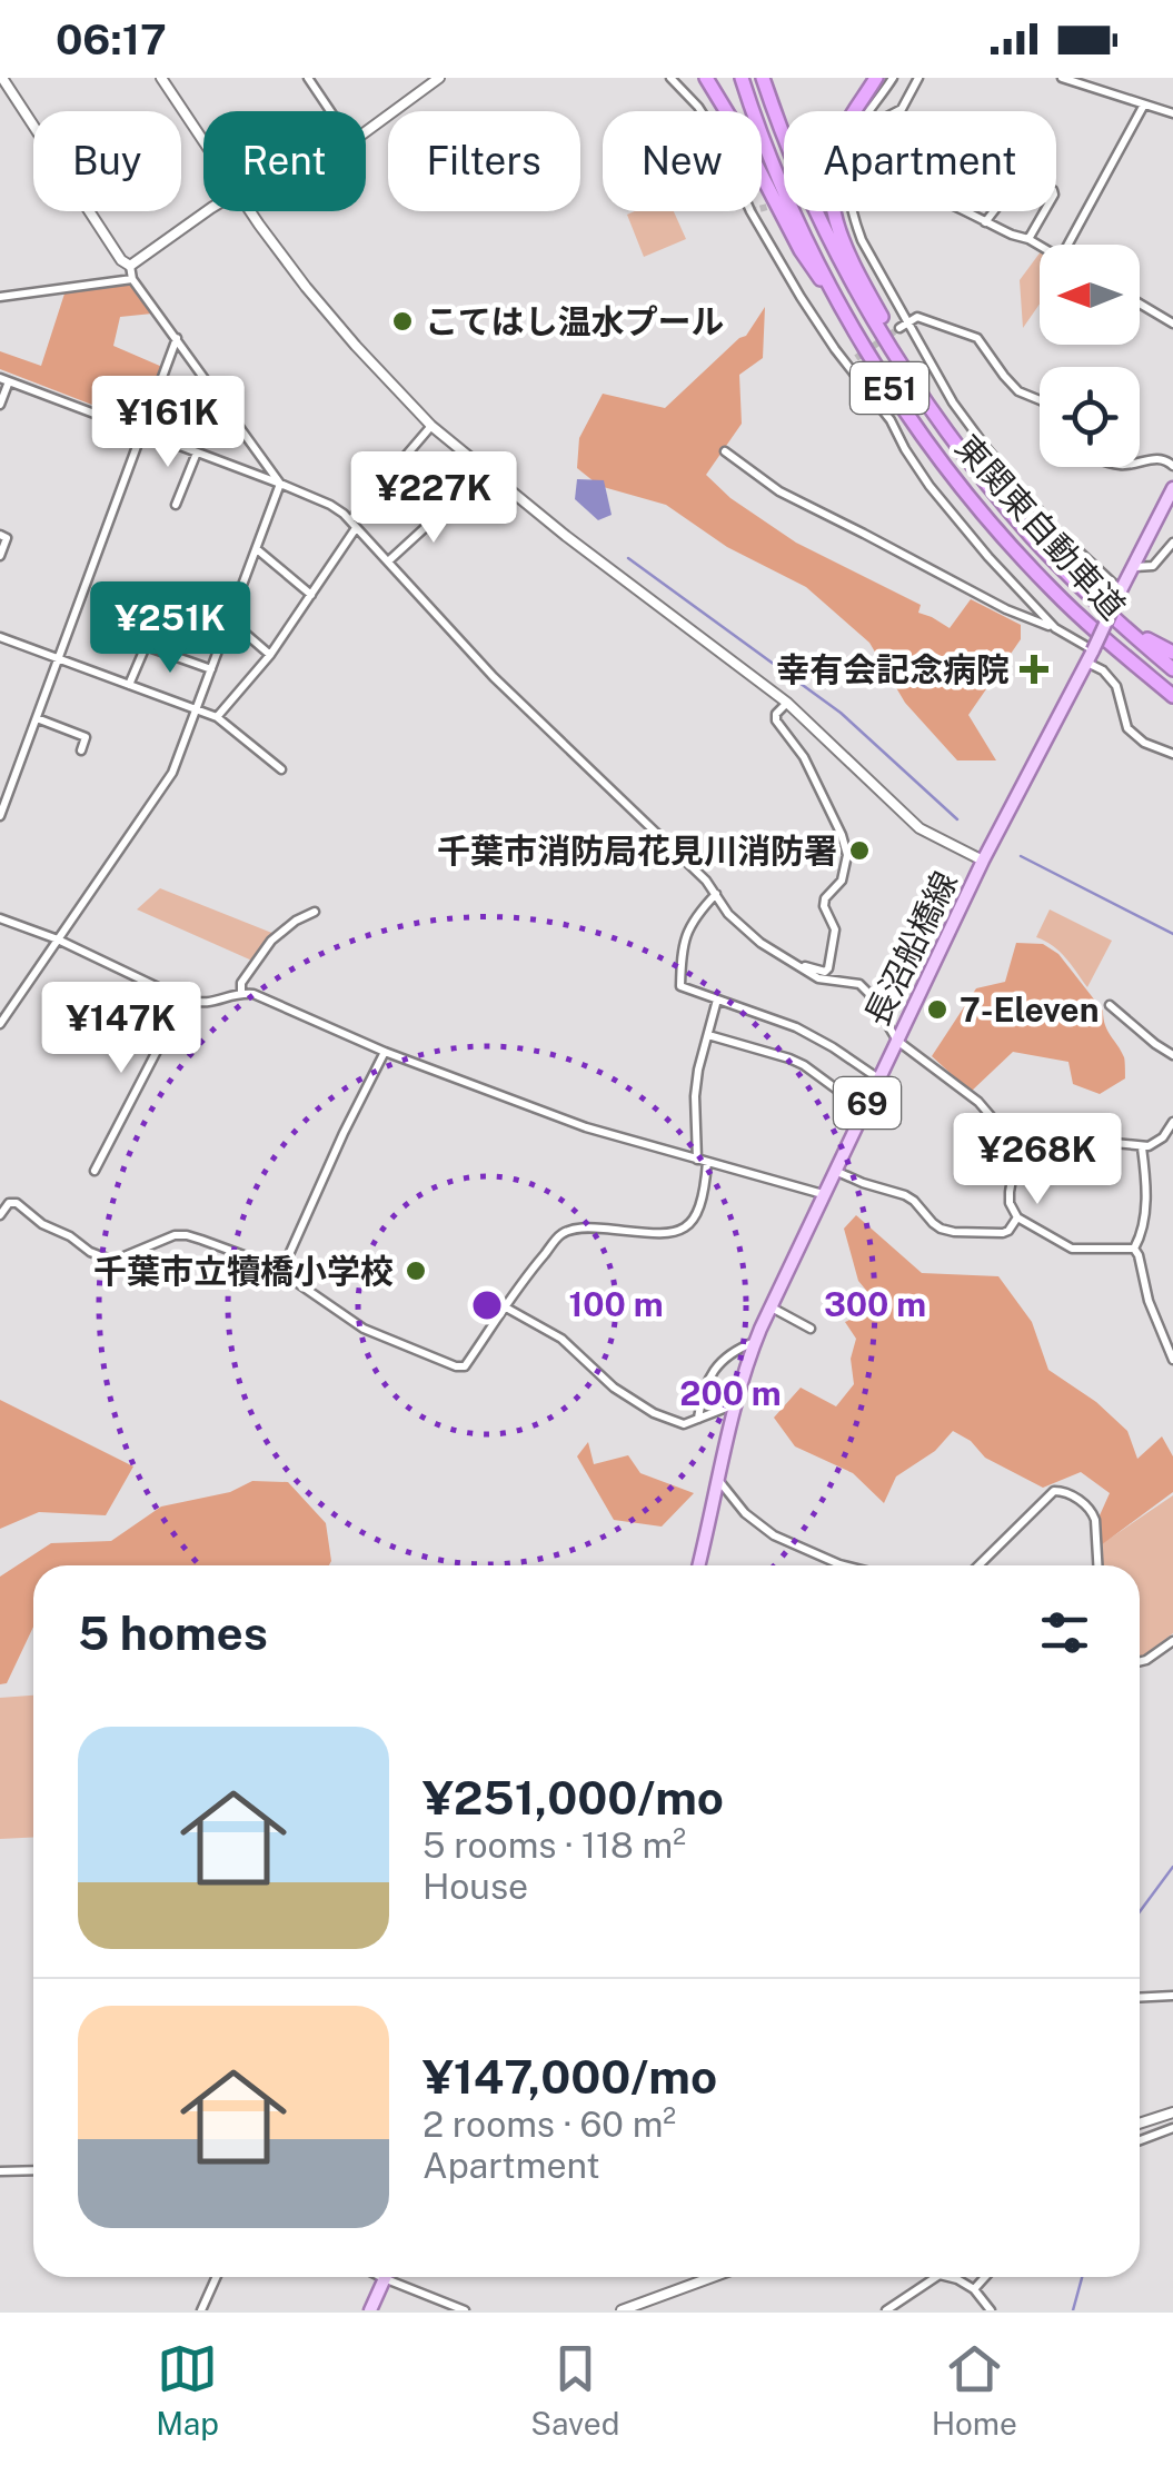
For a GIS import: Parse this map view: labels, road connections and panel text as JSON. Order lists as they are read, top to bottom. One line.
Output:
{"streets":{"highway":["E51","東関東自動車道"],"main road":["長沼船橋線","69"]},"places":{"other":["こてはし温水プール","千葉市消防局花見川消防署","7-Eleven","千葉市立犢橋小学校"],"health":["幸有会記念病院"]},"north":"left","page":{"status":"06:17","chip":["Buy","Rent","Filters","New","Apartment"],"price":["¥161K","¥227K","¥251K","¥147K","¥268K"],"heading":"5 homes","list":[{"name":"¥251,000/mo","note":"5 rooms · 118 m² · House"},{"name":"¥147,000/mo","note":"2 rooms · 60 m² · Apartment"}],"tabs":["Map","Saved","Home"]},"rings":["100 m","300 m","200 m"]}
